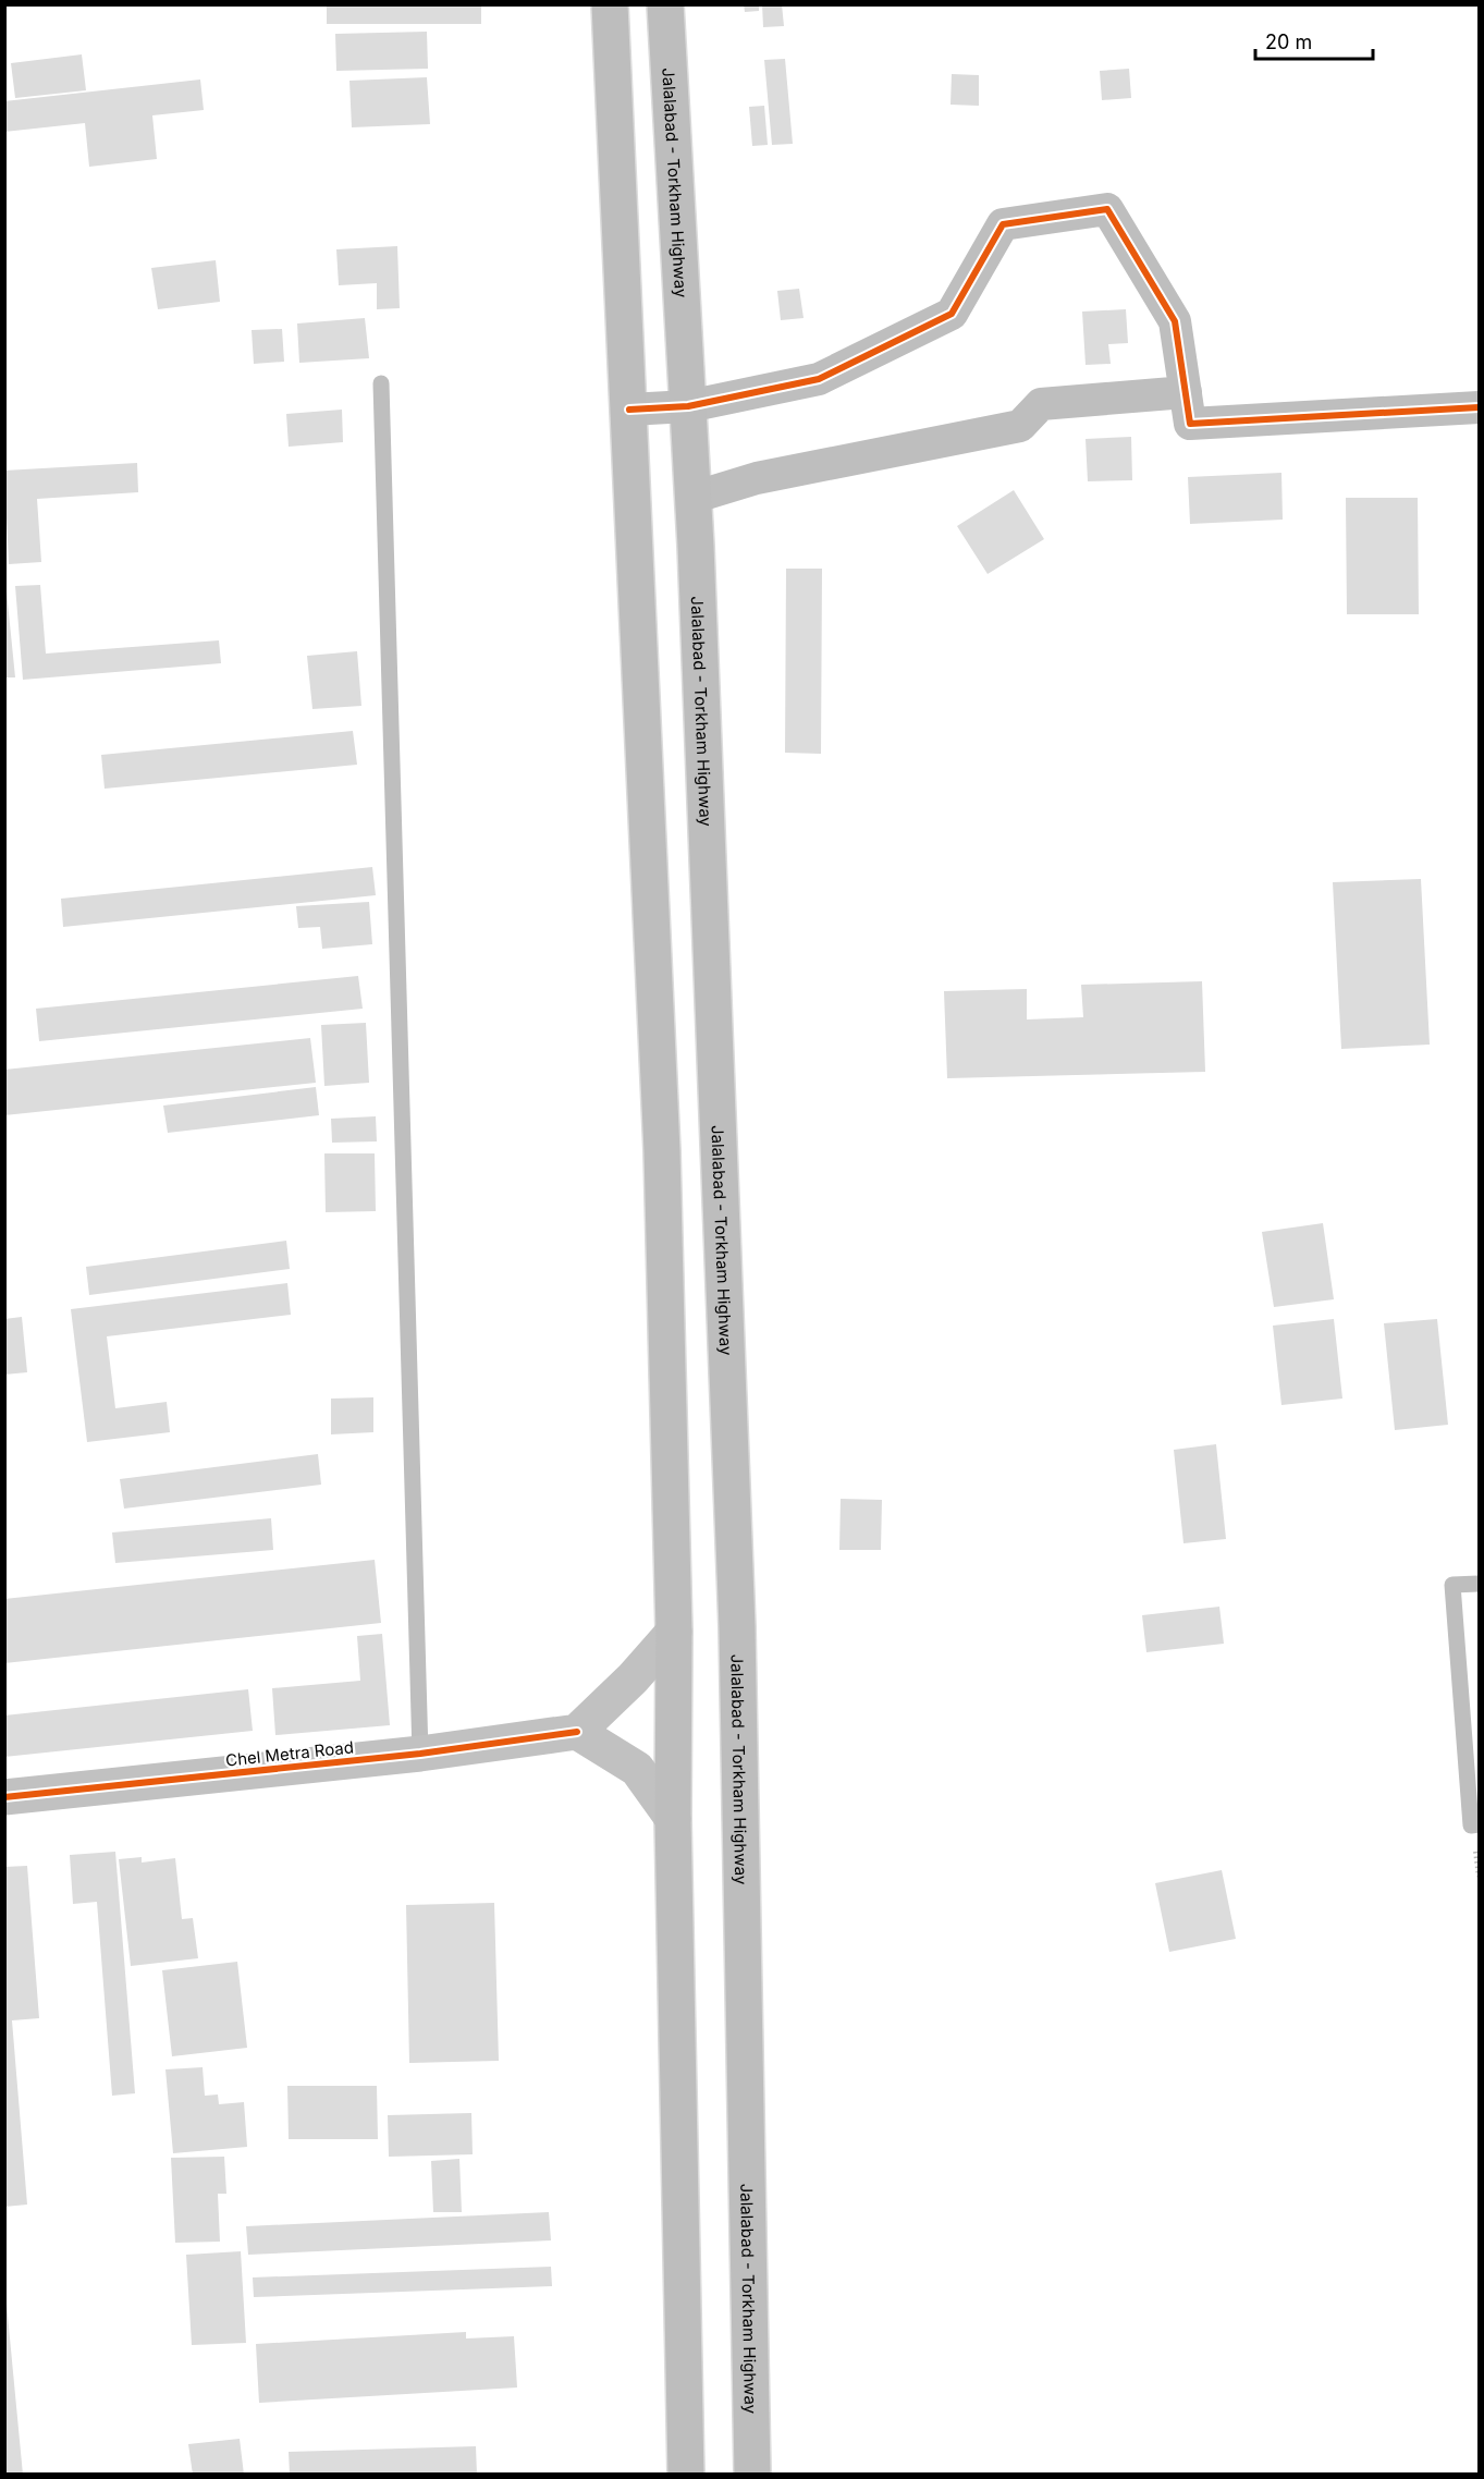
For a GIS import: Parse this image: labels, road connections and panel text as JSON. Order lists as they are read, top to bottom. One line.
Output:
{"streets":{"highway":["Jalalabad - Torkham Highway"],"street":["Chel Metra Road"]},"scale_bar":"20 m"}
